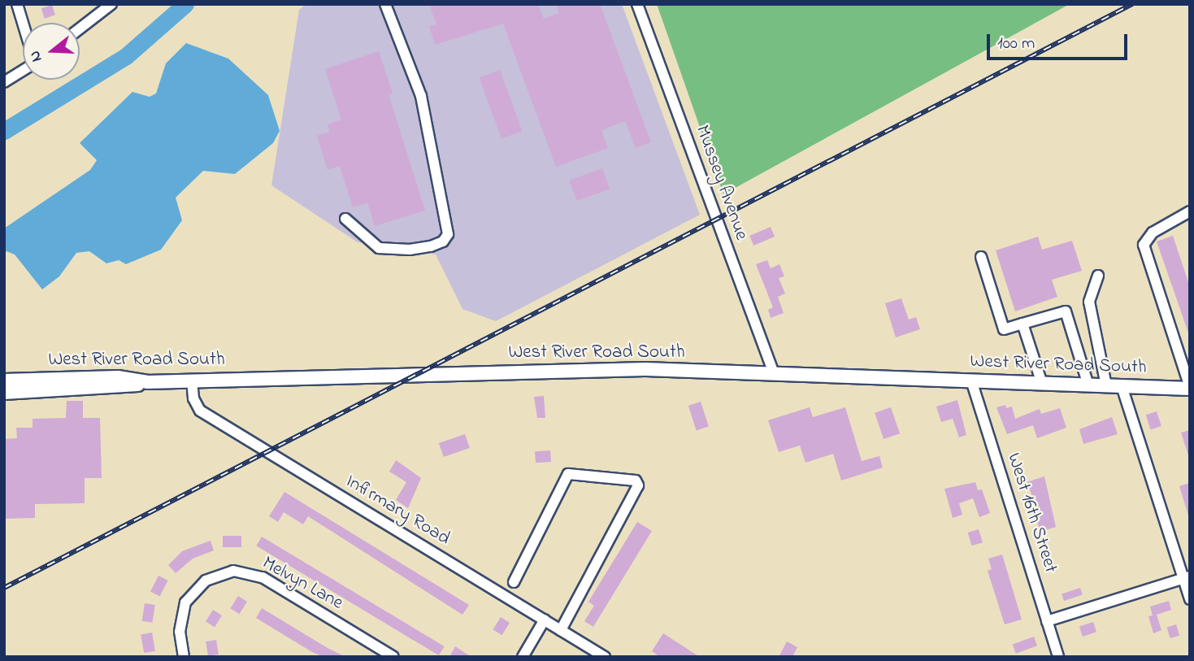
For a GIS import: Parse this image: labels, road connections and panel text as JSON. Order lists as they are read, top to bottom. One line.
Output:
{"streets":{"main road":["West River Road South"],"street":["Mussey Avenue","Infirmary Road","West 16th Street","Melvyn Lane"]},"crossings":[["Mussey Avenue","West River Road South"],["West River Road South","Infirmary Road"],["West River Road South","West 16th Street"]],"scale_bar":"100 m","north":"left"}
